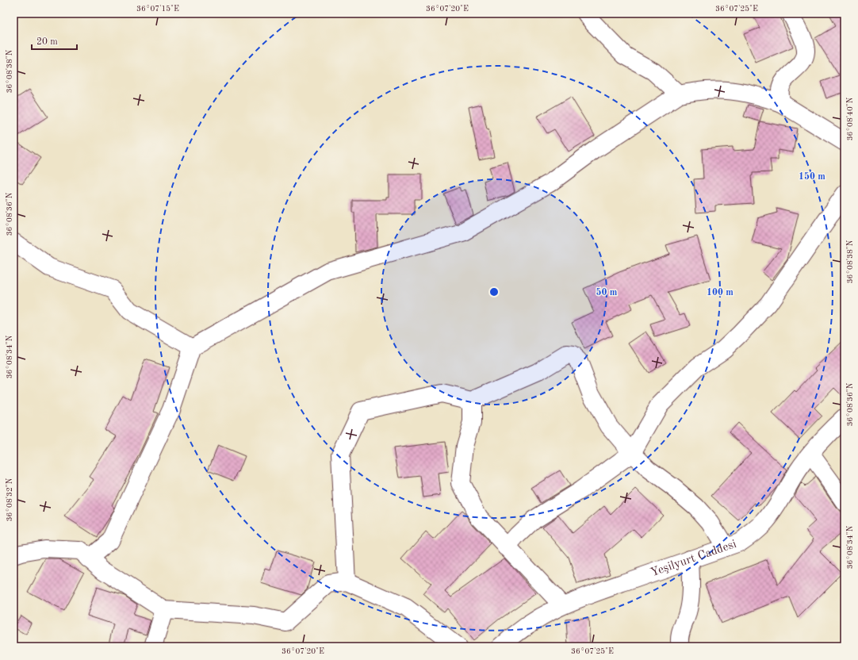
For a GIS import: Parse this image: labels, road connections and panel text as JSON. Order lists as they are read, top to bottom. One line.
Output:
{"streets":{"street":["Yeşilyurt Caddesi"]},"scale_bar":"20 m","coordinates":["36°07'15\"E","36°07'20\"E","36°07'25\"E","36°08'38\"N","36°08'40\"N","36°08'36\"N","36°08'34\"N","36°08'32\"N"],"rings":["150 m","50 m","100 m"]}
